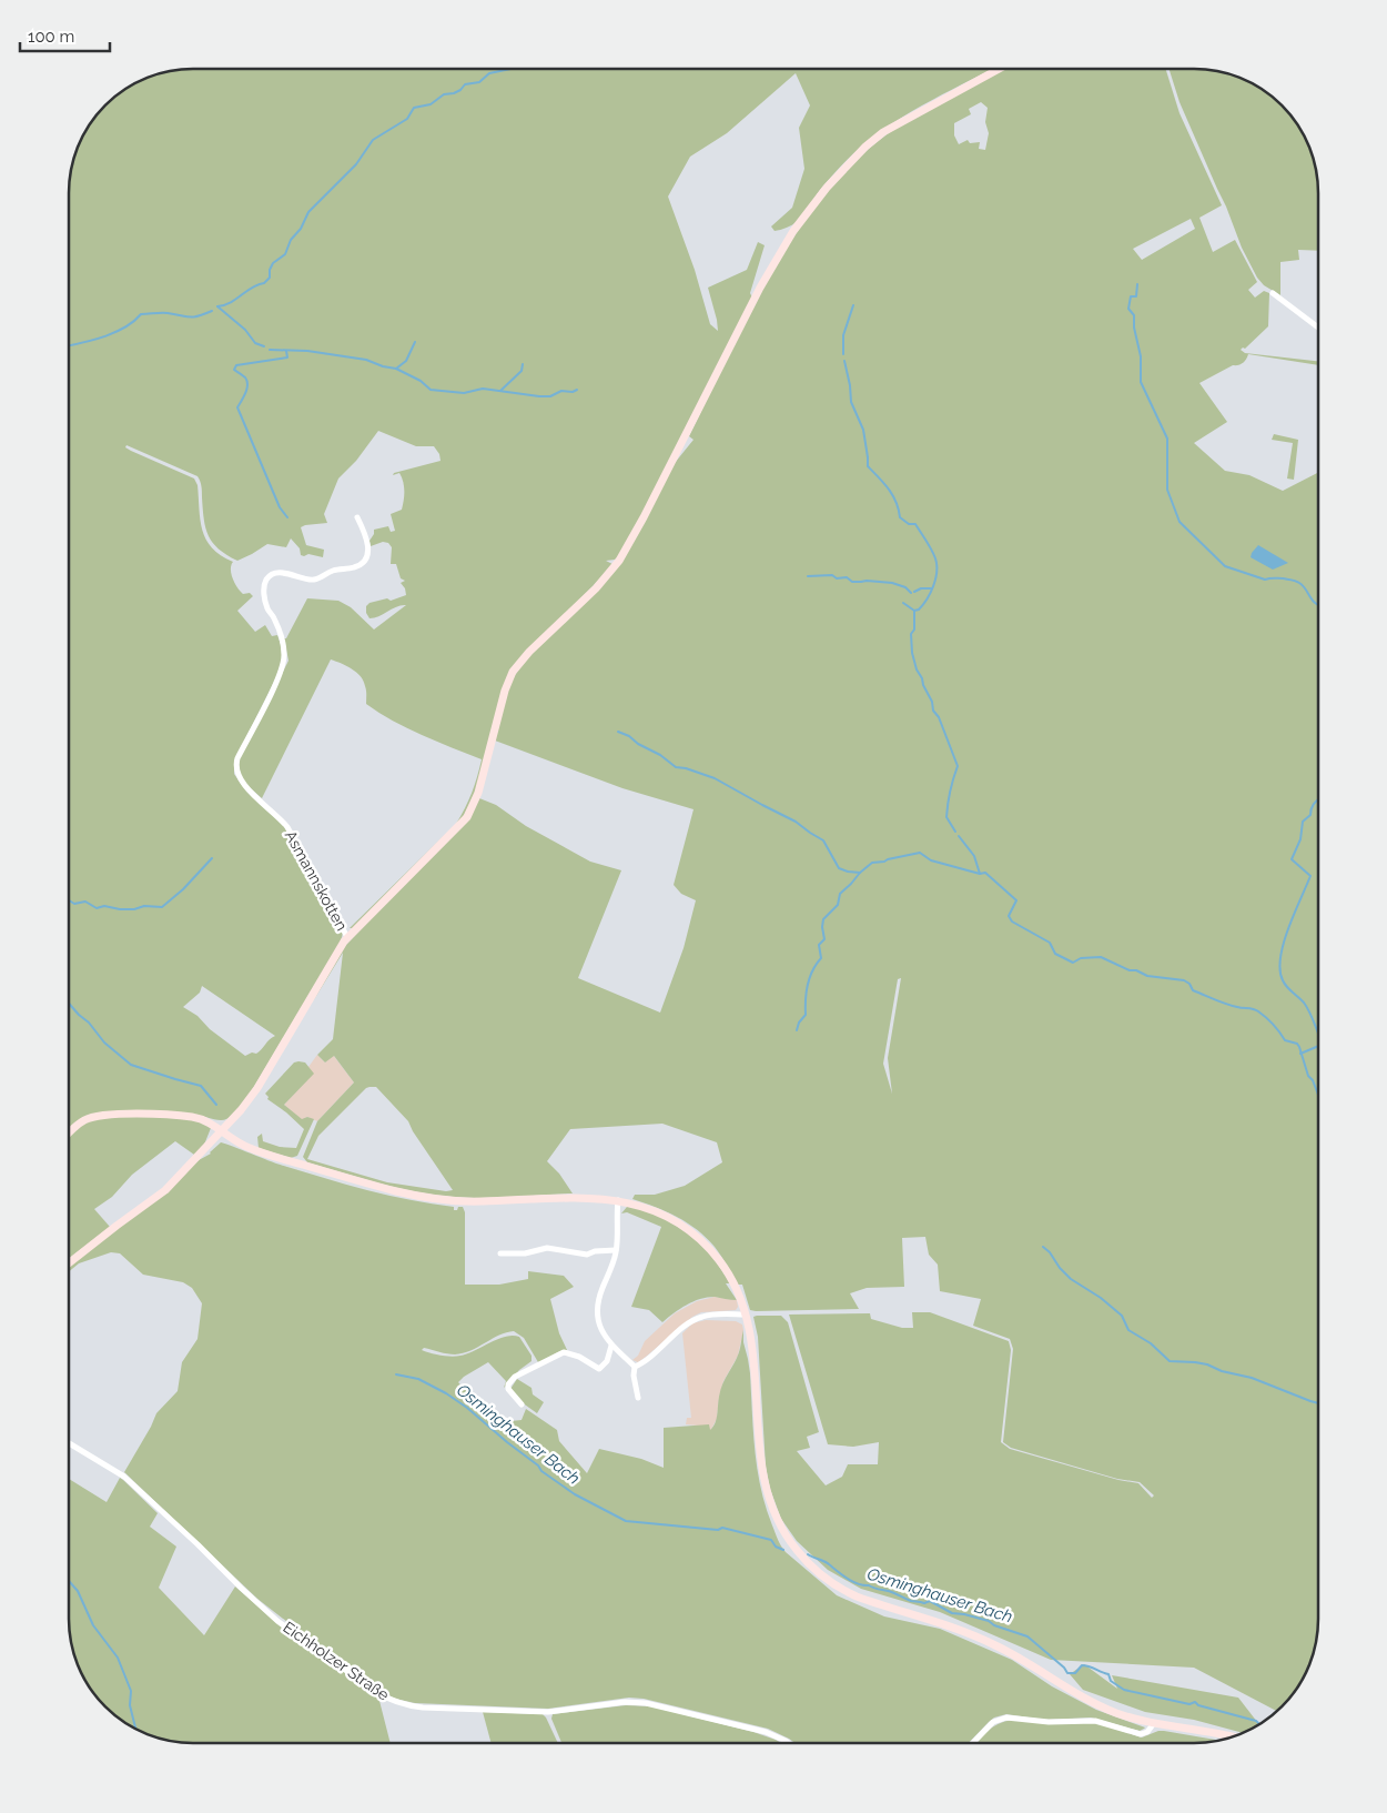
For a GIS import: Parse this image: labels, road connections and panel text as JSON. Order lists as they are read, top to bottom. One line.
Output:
{"streets":{"street":["Asmannskotten","Eichholzer Straße"]},"water":["Osminghauser Bach"],"scale_bar":"100 m"}
